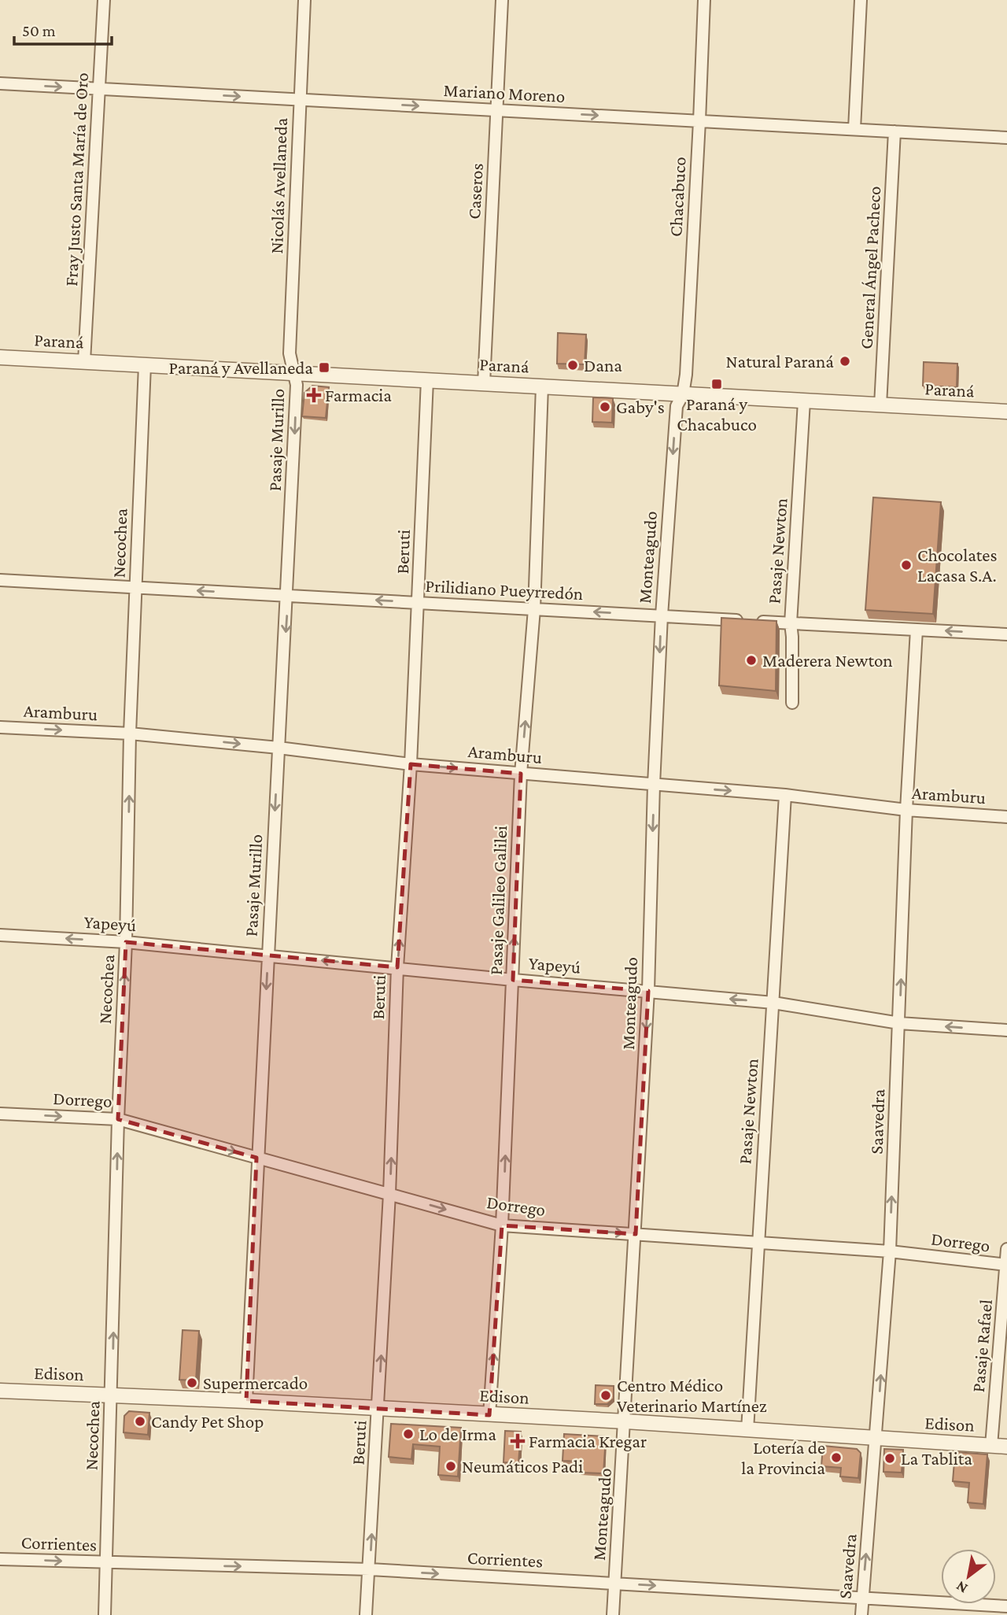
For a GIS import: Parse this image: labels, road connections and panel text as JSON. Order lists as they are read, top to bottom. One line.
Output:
{"streets":{"street":["Mariano Moreno","Fray Justo Santa María de Oro","Nicolás Avellaneda","Caseros","Chacabuco","General Ángel Pacheco","Paraná","Pasaje Murillo","Necochea","Pasaje Newton","Beruti","Monteagudo","Prilidiano Pueyrredón","Aramburu","Pasaje Galileo Galilei","Yapeyú","Dorrego","Saavedra","Pasaje Rafael","Edison","Corrientes"]},"crossings":[["Mariano Moreno","Fray Justo Santa María de Oro"],["Mariano Moreno","Nicolás Avellaneda"],["Mariano Moreno","Caseros"],["Mariano Moreno","Chacabuco"],["Mariano Moreno","General Ángel Pacheco"],["Fray Justo Santa María de Oro","Paraná"],["Nicolás Avellaneda","Paraná"],["Nicolás Avellaneda","Pasaje Murillo"],["Caseros","Paraná"],["Chacabuco","Paraná"],["Chacabuco","Monteagudo"],["General Ángel Pacheco","Paraná"],["Paraná","Pasaje Murillo"],["Paraná","Necochea"],["Paraná","Pasaje Newton"],["Paraná","Beruti"],["Paraná","Monteagudo"],["Paraná","Pasaje Galileo Galilei"],["Pasaje Murillo","Prilidiano Pueyrredón"],["Pasaje Murillo","Aramburu"],["Pasaje Murillo","Yapeyú"],["Pasaje Murillo","Dorrego"],["Pasaje Murillo","Edison"],["Necochea","Prilidiano Pueyrredón"],["Necochea","Aramburu"],["Necochea","Yapeyú"],["Necochea","Dorrego"],["Necochea","Edison"],["Necochea","Corrientes"],["Pasaje Newton","Prilidiano Pueyrredón"],["Pasaje Newton","Aramburu"],["Pasaje Newton","Yapeyú"],["Pasaje Newton","Dorrego"],["Pasaje Newton","Edison"],["Beruti","Prilidiano Pueyrredón"],["Beruti","Aramburu"],["Beruti","Yapeyú"],["Beruti","Dorrego"],["Beruti","Edison"],["Beruti","Corrientes"],["Monteagudo","Prilidiano Pueyrredón"],["Monteagudo","Aramburu"],["Monteagudo","Yapeyú"],["Monteagudo","Dorrego"],["Monteagudo","Edison"],["Monteagudo","Corrientes"],["Prilidiano Pueyrredón","Pasaje Galileo Galilei"],["Prilidiano Pueyrredón","Saavedra"],["Aramburu","Pasaje Galileo Galilei"],["Aramburu","Saavedra"],["Pasaje Galileo Galilei","Yapeyú"],["Pasaje Galileo Galilei","Dorrego"],["Pasaje Galileo Galilei","Edison"],["Yapeyú","Saavedra"],["Dorrego","Saavedra"],["Dorrego","Pasaje Rafael"],["Saavedra","Edison"],["Saavedra","Corrientes"],["Pasaje Rafael","Edison"]],"one_way":["Mariano Moreno","Pasaje Murillo","Necochea","Beruti","Monteagudo","Prilidiano Pueyrredón","Aramburu","Pasaje Galileo Galilei","Yapeyú","Dorrego","Saavedra","Corrientes"],"places":{"other":["Natural Paraná","Dana","Gaby's","Chocolates Lacasa S.A.","Maderera Newton","Supermercado","Centro Médico Veterinario Martínez","Candy Pet Shop","Lo de Irma","Lotería de la Provincia","La Tablita","Neumáticos Padi"],"transit":["Paraná y Avellaneda","Paraná y Chacabuco"],"health":["Farmacia","Farmacia Kregar"]},"scale_bar":"50 m","north":"bottom left"}
